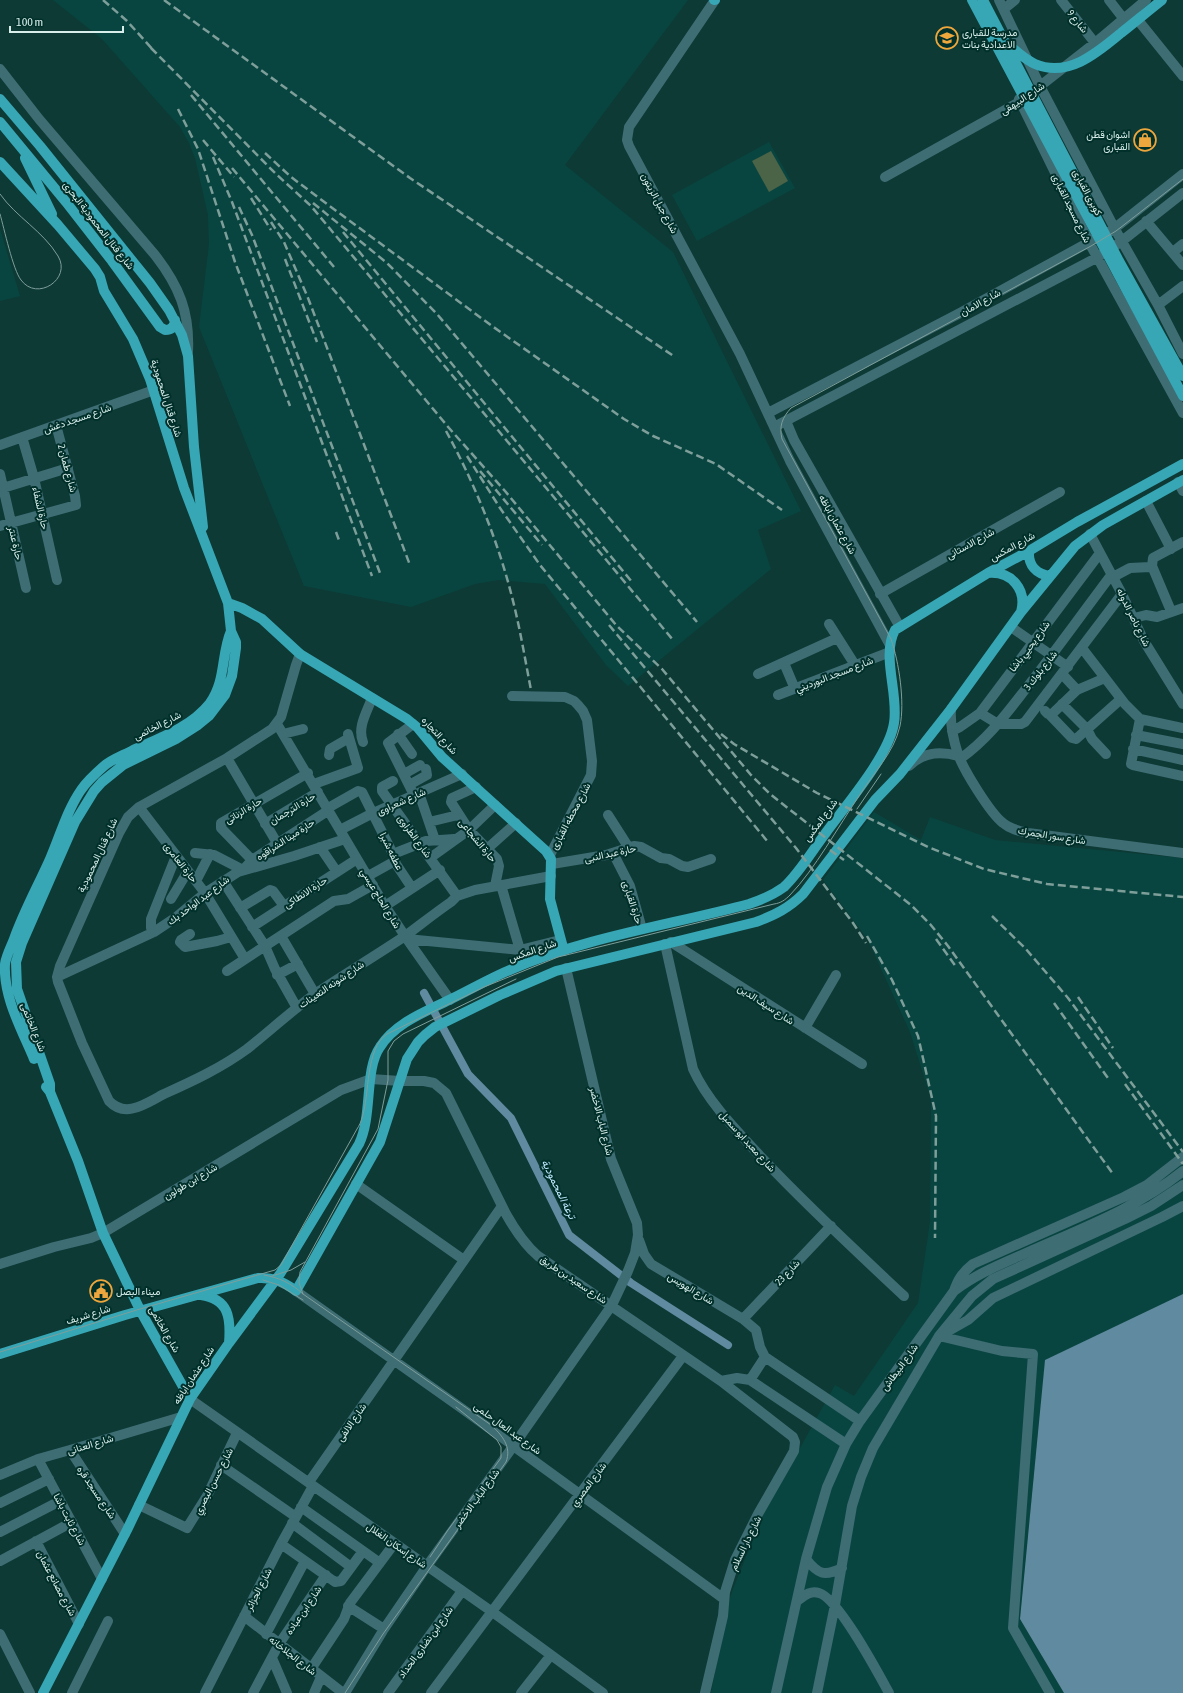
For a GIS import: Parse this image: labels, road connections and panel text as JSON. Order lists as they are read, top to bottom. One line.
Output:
{"streets":{"main road":["كوبرى القبارى","شارع قنال المحمودية البحرى","شارع قنال المحمودية","شارع عثمان اباظه","شارع المكس","شارع الخاتمى","شارع التجاره","شارع شريف","شارع عبد العال حلمى"],"street":["شارع 9","شارع البيهقى","شارع جبل الزيتون","شارع مسجد القبارى","شارع الامان","شارع مسجد دغش","شارع طمان 2","حارة الشفاء","حارة عنتر","شارع الاستانى","شارع ناصر الدوله","شارع يحيي باشا","شارع بلوك 3","شارع مسجد البورديني","شارع شعراوى","حارة الترجمان","حارة الزناتى","شارع محطه القبارى","شارع سور الجمرك","شارع الطراوى","حارة مينا الشراقوه","حارة الشجاعى","عطفه شبرا","حارة عبد النبى","حارة العامرى","حارة الانطاكى","شارع الحاج عيسي","شارع عبد الواحد بك","حارة القبارى","شارع شونه التعينات","شارع سيف الدين","شارع الباب الاخضر","شارع معبد ابو سمبل","شارع ابن طولون","شارع 23","شارع سعيد بن طريق","شارع الهويس","شارع البيطاش","شارع الالفى","شارع العنانى","شارع حسن البصري","شارع المصري","شارع مسجد قره","شارع ثابت باشا","شارع دار السلام","شارع إسكان الغلال","شارع مصانع عثمان","شارع الجزائر","شارع ابن عباده","شارع ابن نضارى الحداد","شارع الجلاخانه"]},"crossings":[["شارع 9","شارع البيهقى"],["شارع البيهقى","شارع مسجد القبارى"],["شارع جبل الزيتون","شارع الامان"],["شارع جبل الزيتون","شارع عثمان اباظه"],["شارع مسجد القبارى","شارع الامان"],["شارع قنال المحمودية البحرى","شارع قنال المحمودية"],["شارع الامان","شارع عثمان اباظه"],["شارع قنال المحمودية","شارع مسجد دغش"],["شارع قنال المحمودية","شارع الخاتمى"],["شارع قنال المحمودية","شارع التجاره"],["شارع قنال المحمودية","حارة العامرى"],["شارع قنال المحمودية","شارع الحاج عيسي"],["شارع قنال المحمودية","شارع عبد الواحد بك"],["شارع قنال المحمودية","شارع شونه التعينات"],["شارع مسجد دغش","شارع طمان 2"],["شارع مسجد دغش","حارة الشفاء"],["شارع طمان 2","حارة الشفاء"],["شارع طمان 2","حارة عنتر"],["شارع عثمان اباظه","شارع الاستانى"],["شارع عثمان اباظه","شارع المكس"],["شارع عثمان اباظه","شارع مسجد البورديني"],["شارع عثمان اباظه","شارع الخاتمى"],["شارع عثمان اباظه","شارع ابن طولون"],["شارع عثمان اباظه","شارع سعيد بن طريق"],["شارع عثمان اباظه","شارع شريف"],["شارع عثمان اباظه","شارع عبد العال حلمى"],["شارع عثمان اباظه","شارع العنانى"],["شارع عثمان اباظه","شارع حسن البصري"],["شارع عثمان اباظه","شارع مسجد قره"],["شارع عثمان اباظه","شارع ثابت باشا"],["شارع عثمان اباظه","شارع إسكان الغلال"],["شارع عثمان اباظه","شارع مصانع عثمان"],["شارع المكس","شارع مسجد البورديني"],["شارع المكس","حارة القبارى"],["شارع المكس","شارع ابن طولون"],["شارع المكس","شارع سعيد بن طريق"],["شارع ناصر الدوله","شارع يحيي باشا"],["شارع ناصر الدوله","شارع بلوك 3"],["شارع يحيي باشا","شارع سور الجمرك"],["شارع بلوك 3","شارع سور الجمرك"],["شارع الخاتمى","شارع ابن طولون"],["شارع الخاتمى","شارع شريف"],["شارع الخاتمى","شارع إسكان الغلال"],["شارع التجاره","شارع شعراوى"],["شارع التجاره","شارع محطه القبارى"],["شارع التجاره","حارة الشجاعى"],["شارع التجاره","حارة عبد النبى"],["شارع شعراوى","شارع الطراوى"],["شارع شعراوى","حارة مينا الشراقوه"],["شارع شعراوى","عطفه شبرا"],["شارع شعراوى","شارع الحاج عيسي"],["شارع شعراوى","شارع عبد الواحد بك"],["حارة الترجمان","شارع الحاج عيسي"],["حارة الزناتى","حارة مينا الشراقوه"],["حارة الزناتى","شارع الحاج عيسي"],["شارع محطه القبارى","حارة عبد النبى"],["شارع الطراوى","شارع شونه التعينات"],["حارة مينا الشراقوه","عطفه شبرا"],["حارة مينا الشراقوه","شارع الحاج عيسي"],["حارة مينا الشراقوه","شارع عبد الواحد بك"],["حارة الشجاعى","شارع شونه التعينات"],["حارة عبد النبى","حارة القبارى"],["حارة العامرى","شارع عبد الواحد بك"],["حارة الانطاكى","شارع الحاج عيسي"],["شارع الحاج عيسي","شارع عبد الواحد بك"],["شارع الحاج عيسي","شارع شونه التعينات"],["شارع عبد الواحد بك","شارع شونه التعينات"],["شارع سيف الدين","شارع معبد ابو سمبل"],["شارع الباب الاخضر","شارع سعيد بن طريق"],["شارع الباب الاخضر","شارع الهويس"],["شارع الباب الاخضر","شارع عبد العال حلمى"],["شارع الباب الاخضر","شارع إسكان الغلال"],["شارع الباب الاخضر","شارع الجلاخانه"],["شارع معبد ابو سمبل","شارع 23"],["شارع ابن طولون","شارع سعيد بن طريق"],["شارع 23","شارع الهويس"],["شارع سعيد بن طريق","شارع الالفى"],["شارع سعيد بن طريق","شارع المصري"],["شارع سعيد بن طريق","شارع دار السلام"],["شارع شريف","شارع عبد العال حلمى"],["شارع الالفى","شارع عبد العال حلمى"],["شارع الالفى","شارع إسكان الغلال"],["شارع الالفى","شارع الجزائر"],["شارع عبد العال حلمى","شارع المصري"],["شارع عبد العال حلمى","شارع دار السلام"],["شارع العنانى","شارع مسجد قره"],["شارع العنانى","شارع ثابت باشا"],["شارع حسن البصري","شارع إسكان الغلال"],["شارع المصري","شارع إسكان الغلال"],["شارع إسكان الغلال","شارع الجزائر"],["شارع إسكان الغلال","شارع ابن نضارى الحداد"],["شارع الجزائر","شارع الجلاخانه"],["شارع ابن عباده","شارع الجلاخانه"]],"water":["ترعة المحمودية"],"places":{"school or university":["مدرسة للقبارى الاعدادية بنات"],"shop":["اشوان قطن القبارى"],"public building":["ميناء البصل"]},"scale_bar":"100 m"}
